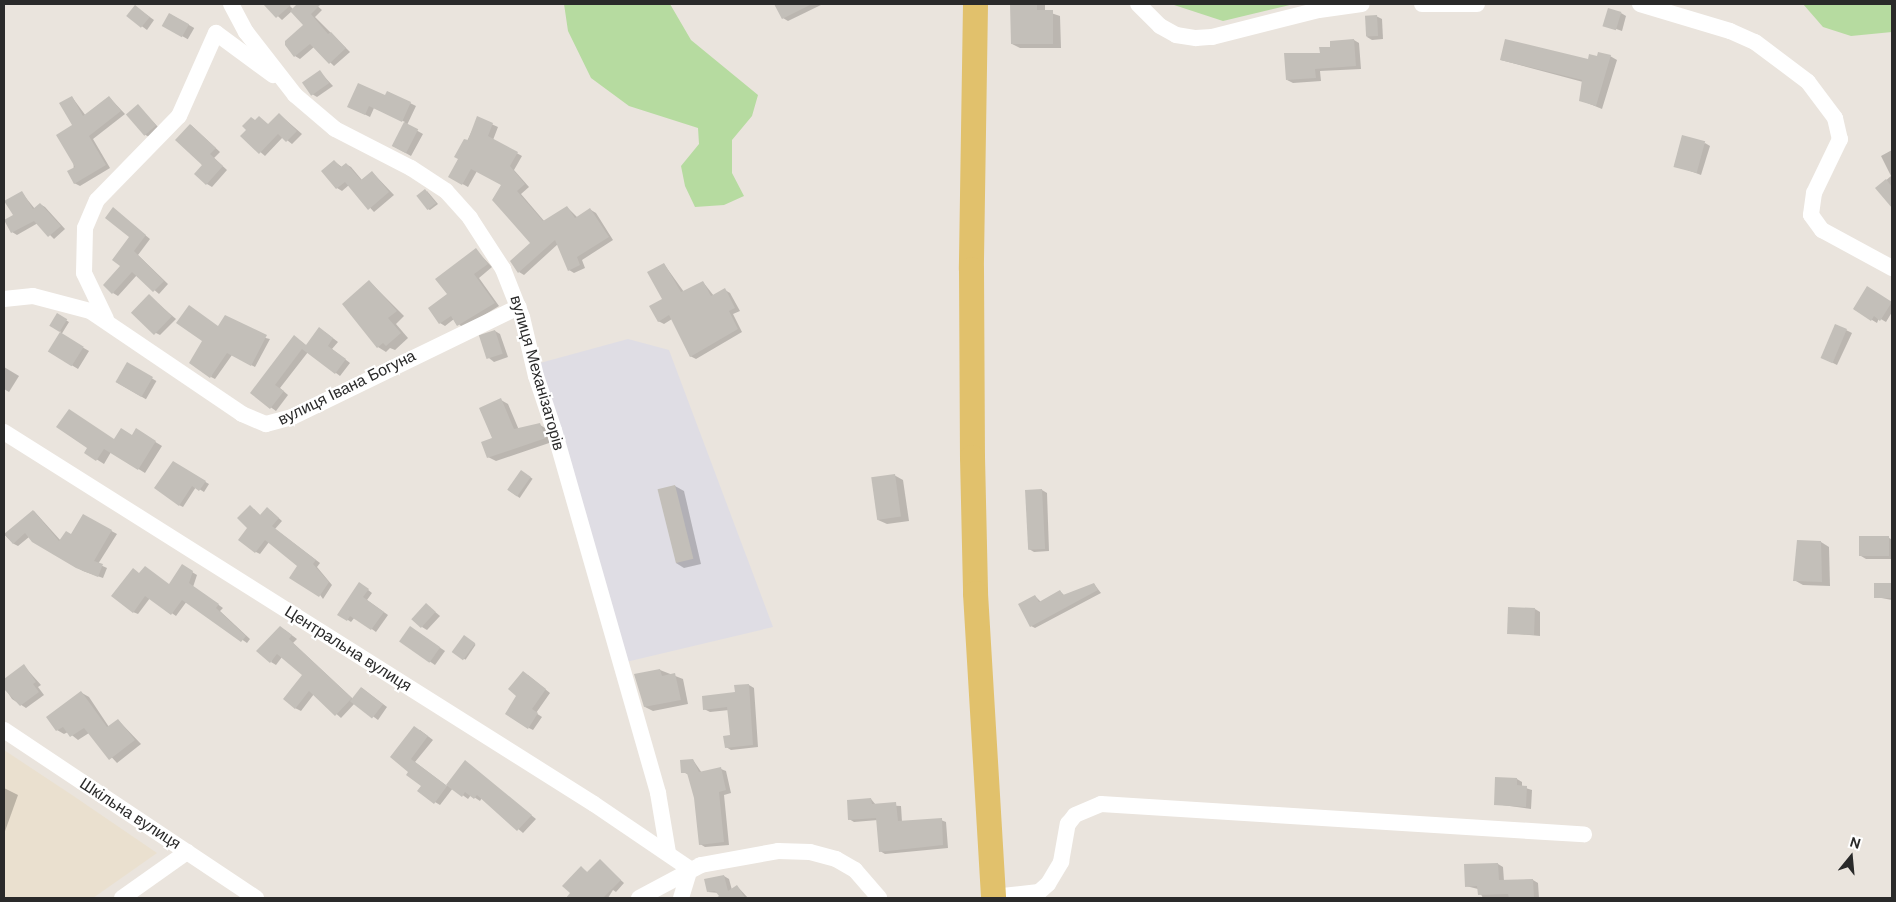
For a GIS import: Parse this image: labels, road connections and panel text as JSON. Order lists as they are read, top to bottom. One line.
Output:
{"streets":{"street":["вулиця Механізаторів","вулиця Івана Богуна","Центральна вулиця","Шкільна вулиця"]},"crossings":[["вулиця Механізаторів","вулиця Івана Богуна"],["вулиця Механізаторів","Центральна вулиця"]],"north":"top"}
